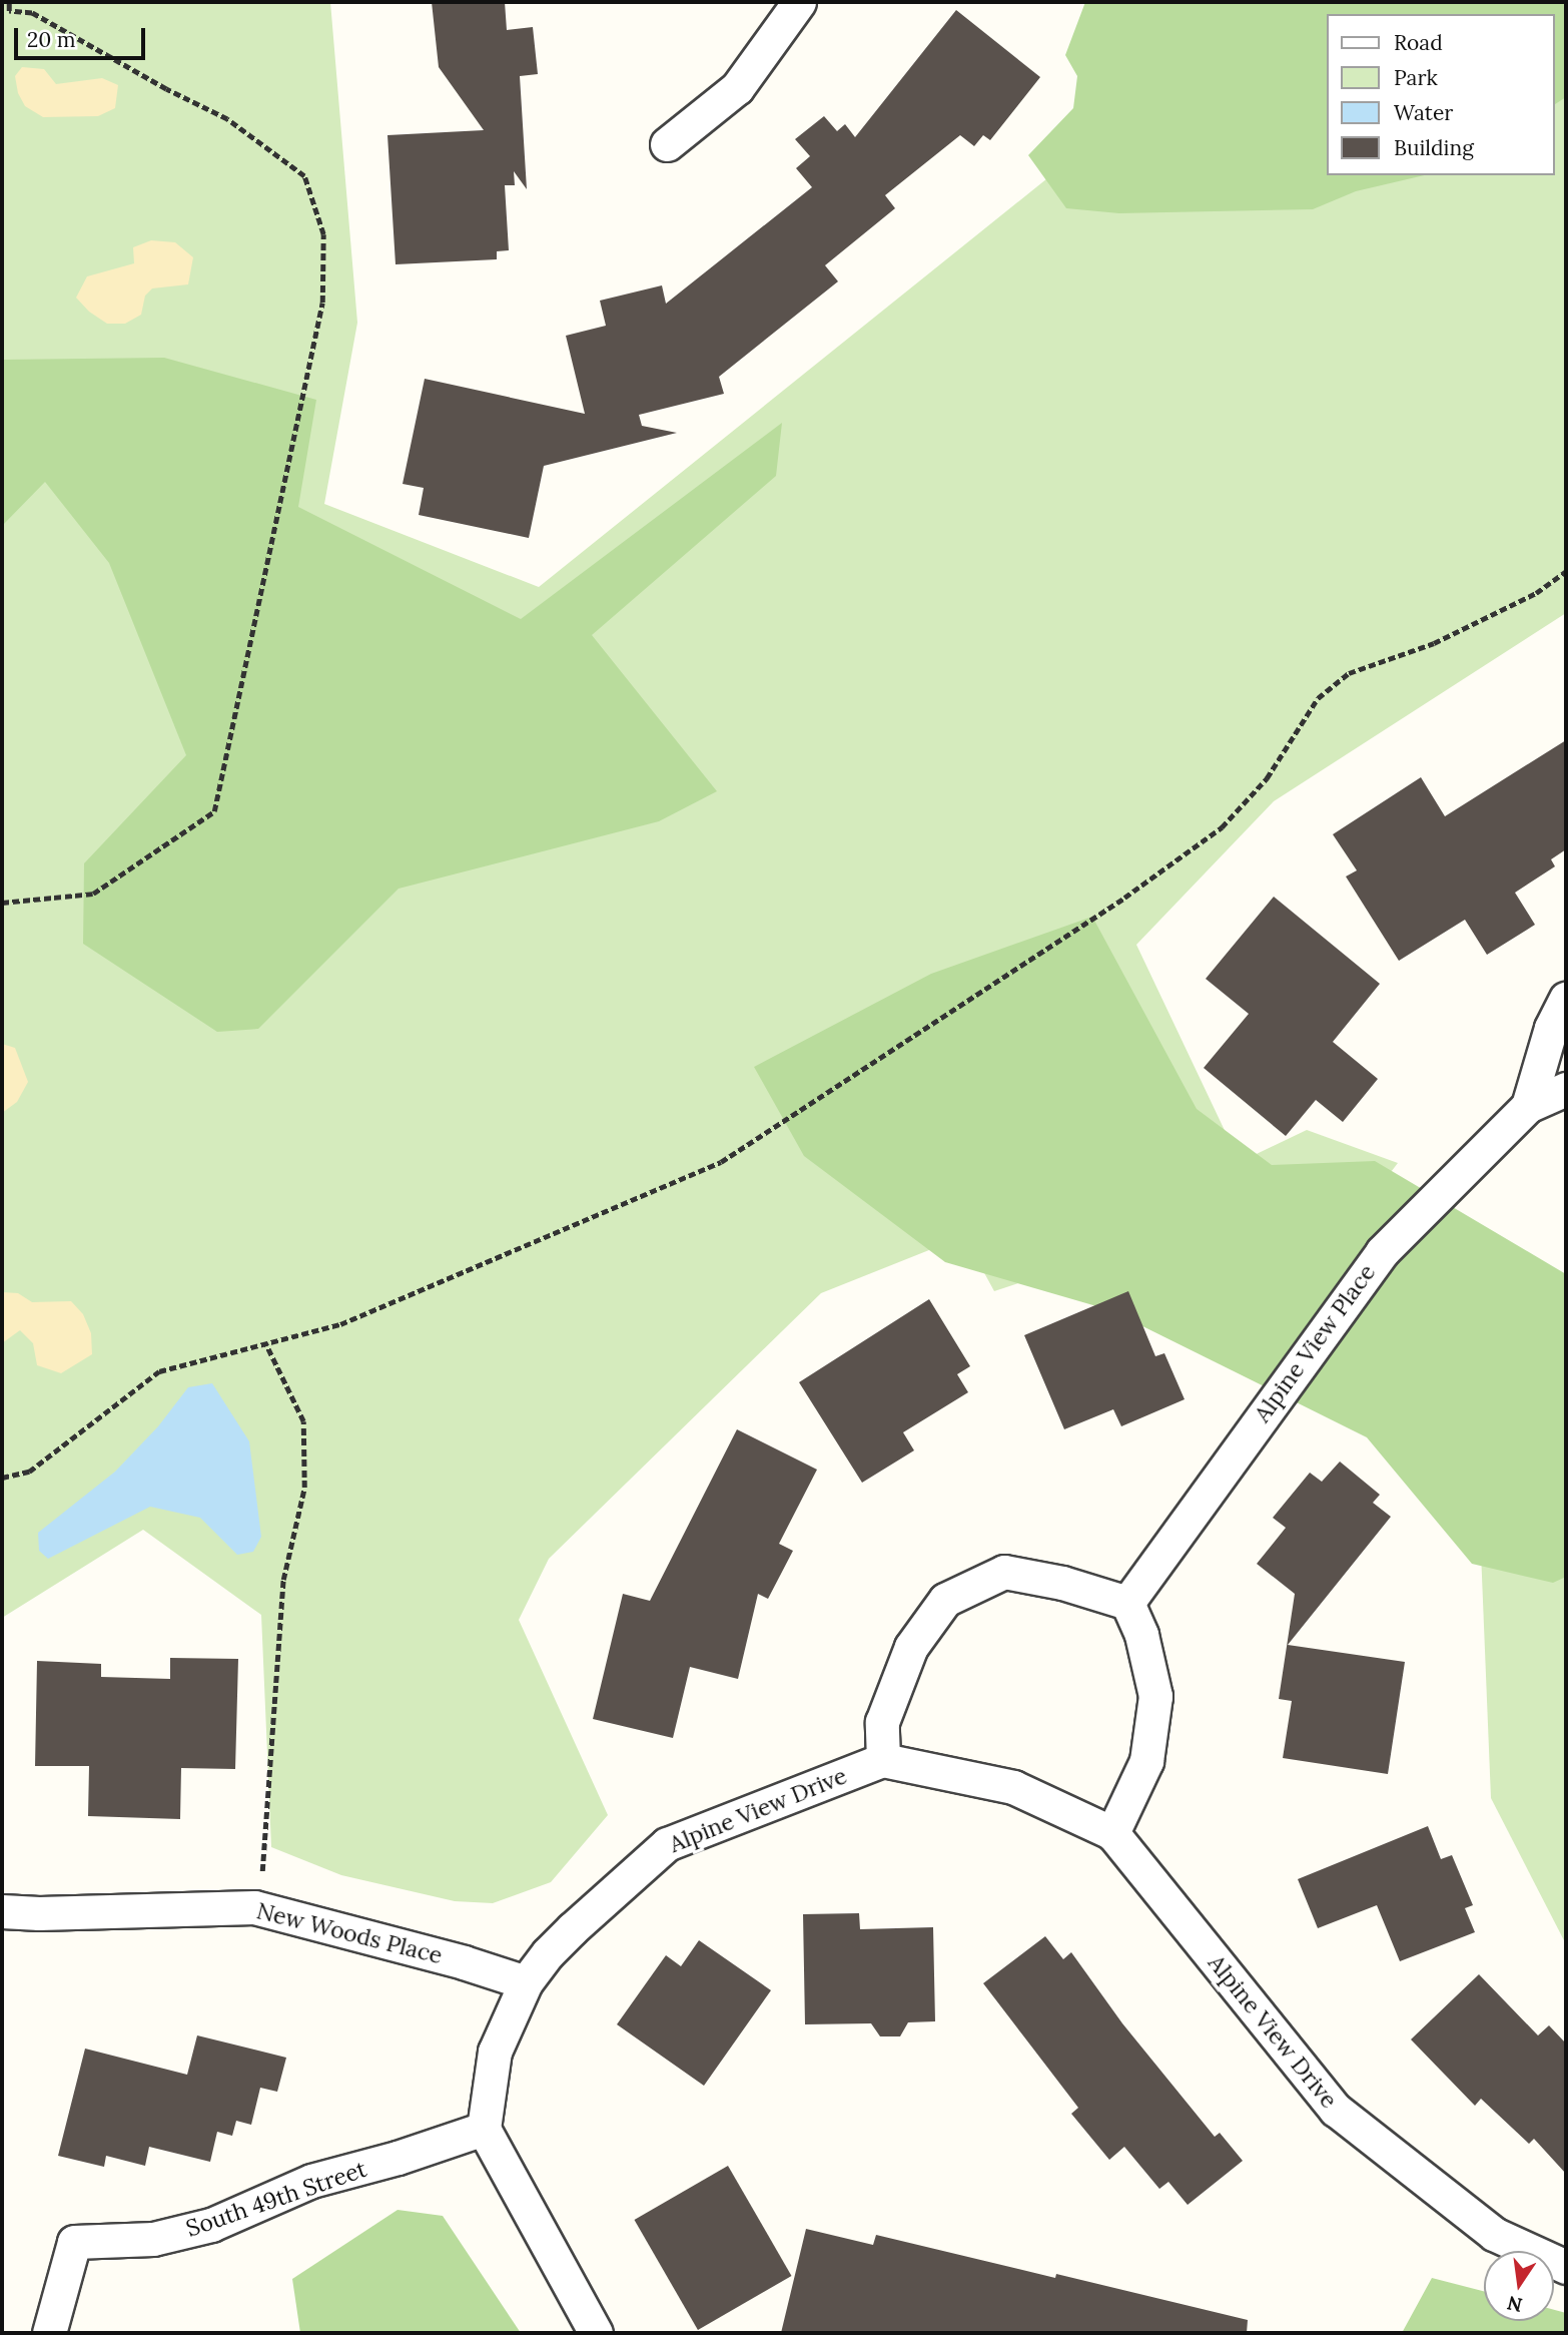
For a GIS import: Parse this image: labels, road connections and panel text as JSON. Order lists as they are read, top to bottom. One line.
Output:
{"streets":{"street":["Alpine View Place","Alpine View Drive","New Woods Place","South 49th Street"]},"crossings":[["Alpine View Drive","New Woods Place"],["Alpine View Drive","South 49th Street"]],"legend":["Road","Park","Water","Building"],"scale_bar":"20 m","north":"bottom"}
